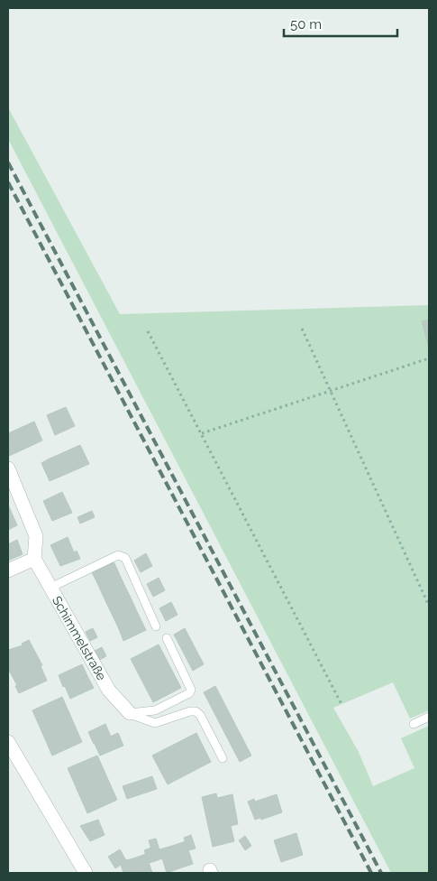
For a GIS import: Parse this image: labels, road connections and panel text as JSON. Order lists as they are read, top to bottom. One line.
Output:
{"streets":{"street":["Schimmelstraße"]},"scale_bar":"50 m"}
